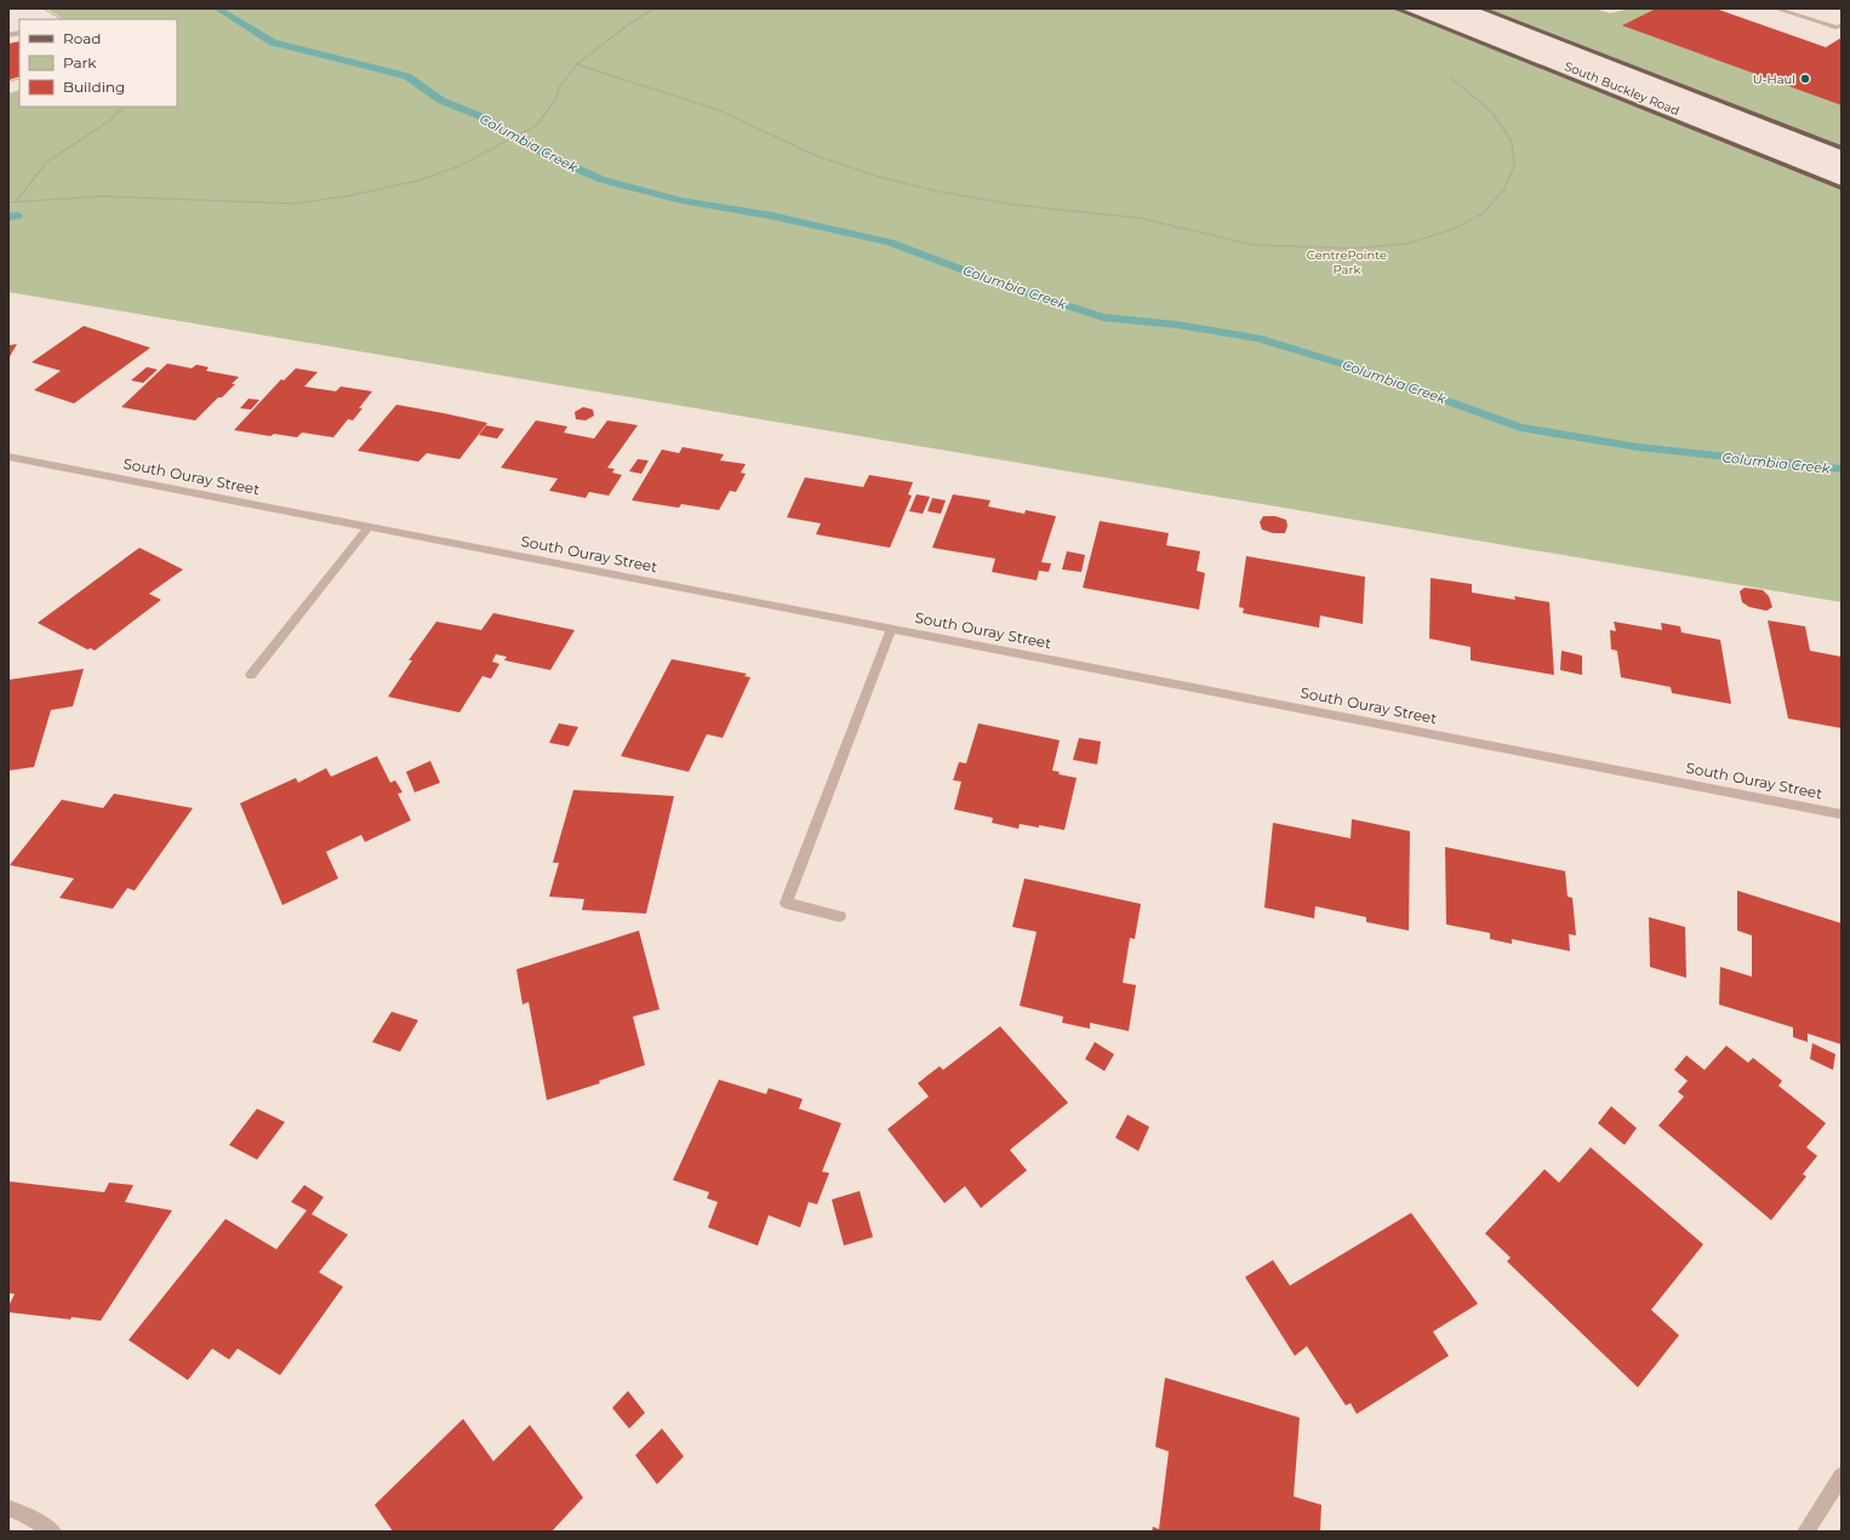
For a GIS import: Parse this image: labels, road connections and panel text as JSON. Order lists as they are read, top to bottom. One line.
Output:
{"streets":{"main road":["South Buckley Road"],"street":["South Ouray Street"]},"water":["Columbia Creek"],"parks":["CentrePointe Park"],"places":["U-Haul"],"legend":["Road","Park","Building"]}
